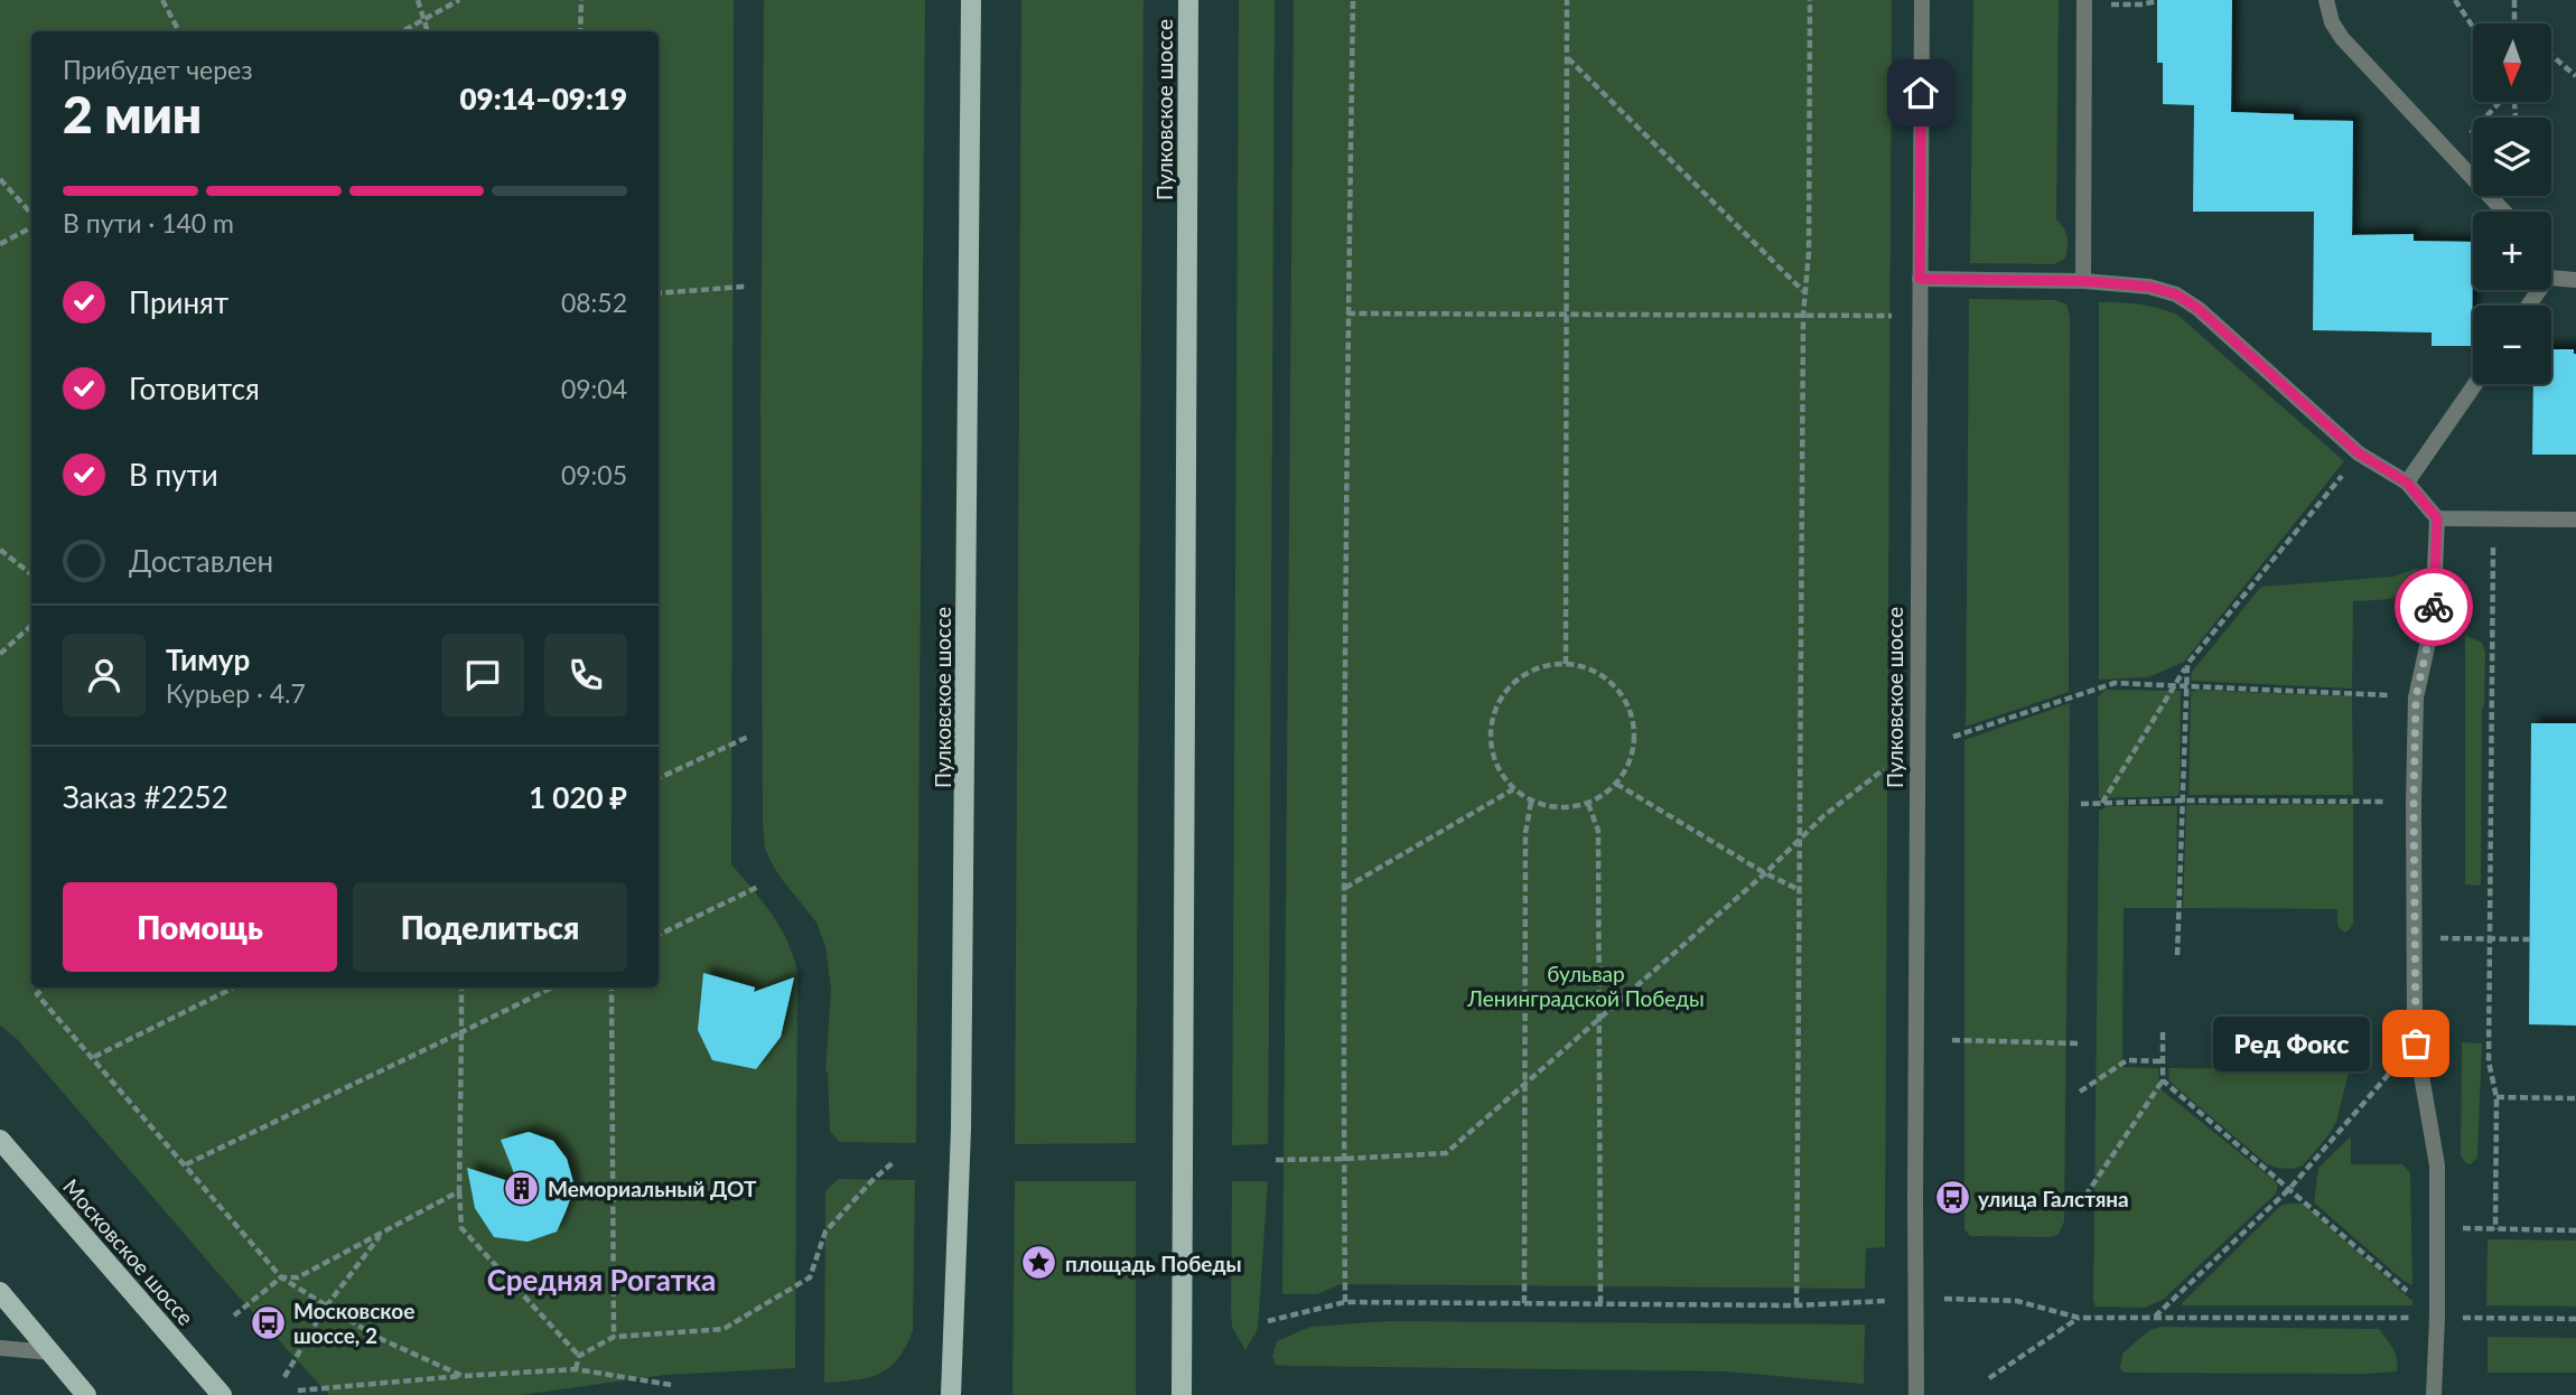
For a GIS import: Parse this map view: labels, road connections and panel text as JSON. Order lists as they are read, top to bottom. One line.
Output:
{"streets":{"main road":["Пулковское шоссе","Московское шоссе"]},"districts":["Средняя Рогатка"],"parks":["бульвар Ленинградской Победы"],"places":{"other":["Ред Фокс"],"building":["Мемориальный ДОТ"],"bus stop":["улица Галстяна","Московское шоссе, 2"],"place":["площадь Победы"]},"north":"bottom","page":{"map_buttons":["+","−"],"heading":["2 мин","Прибудет через","09:14–09:19"],"panel":["Тимур","Курьер · 4.7","Заказ #2252","1 020 ₽"],"bar":"В пути · 140 m","list":[["Принят","08:52"],["Готовится","09:04"],["В пути","09:05"],"Доставлен"],"buttons":["Помощь","Поделиться"],"bubble":"Ред Фокс"}}
